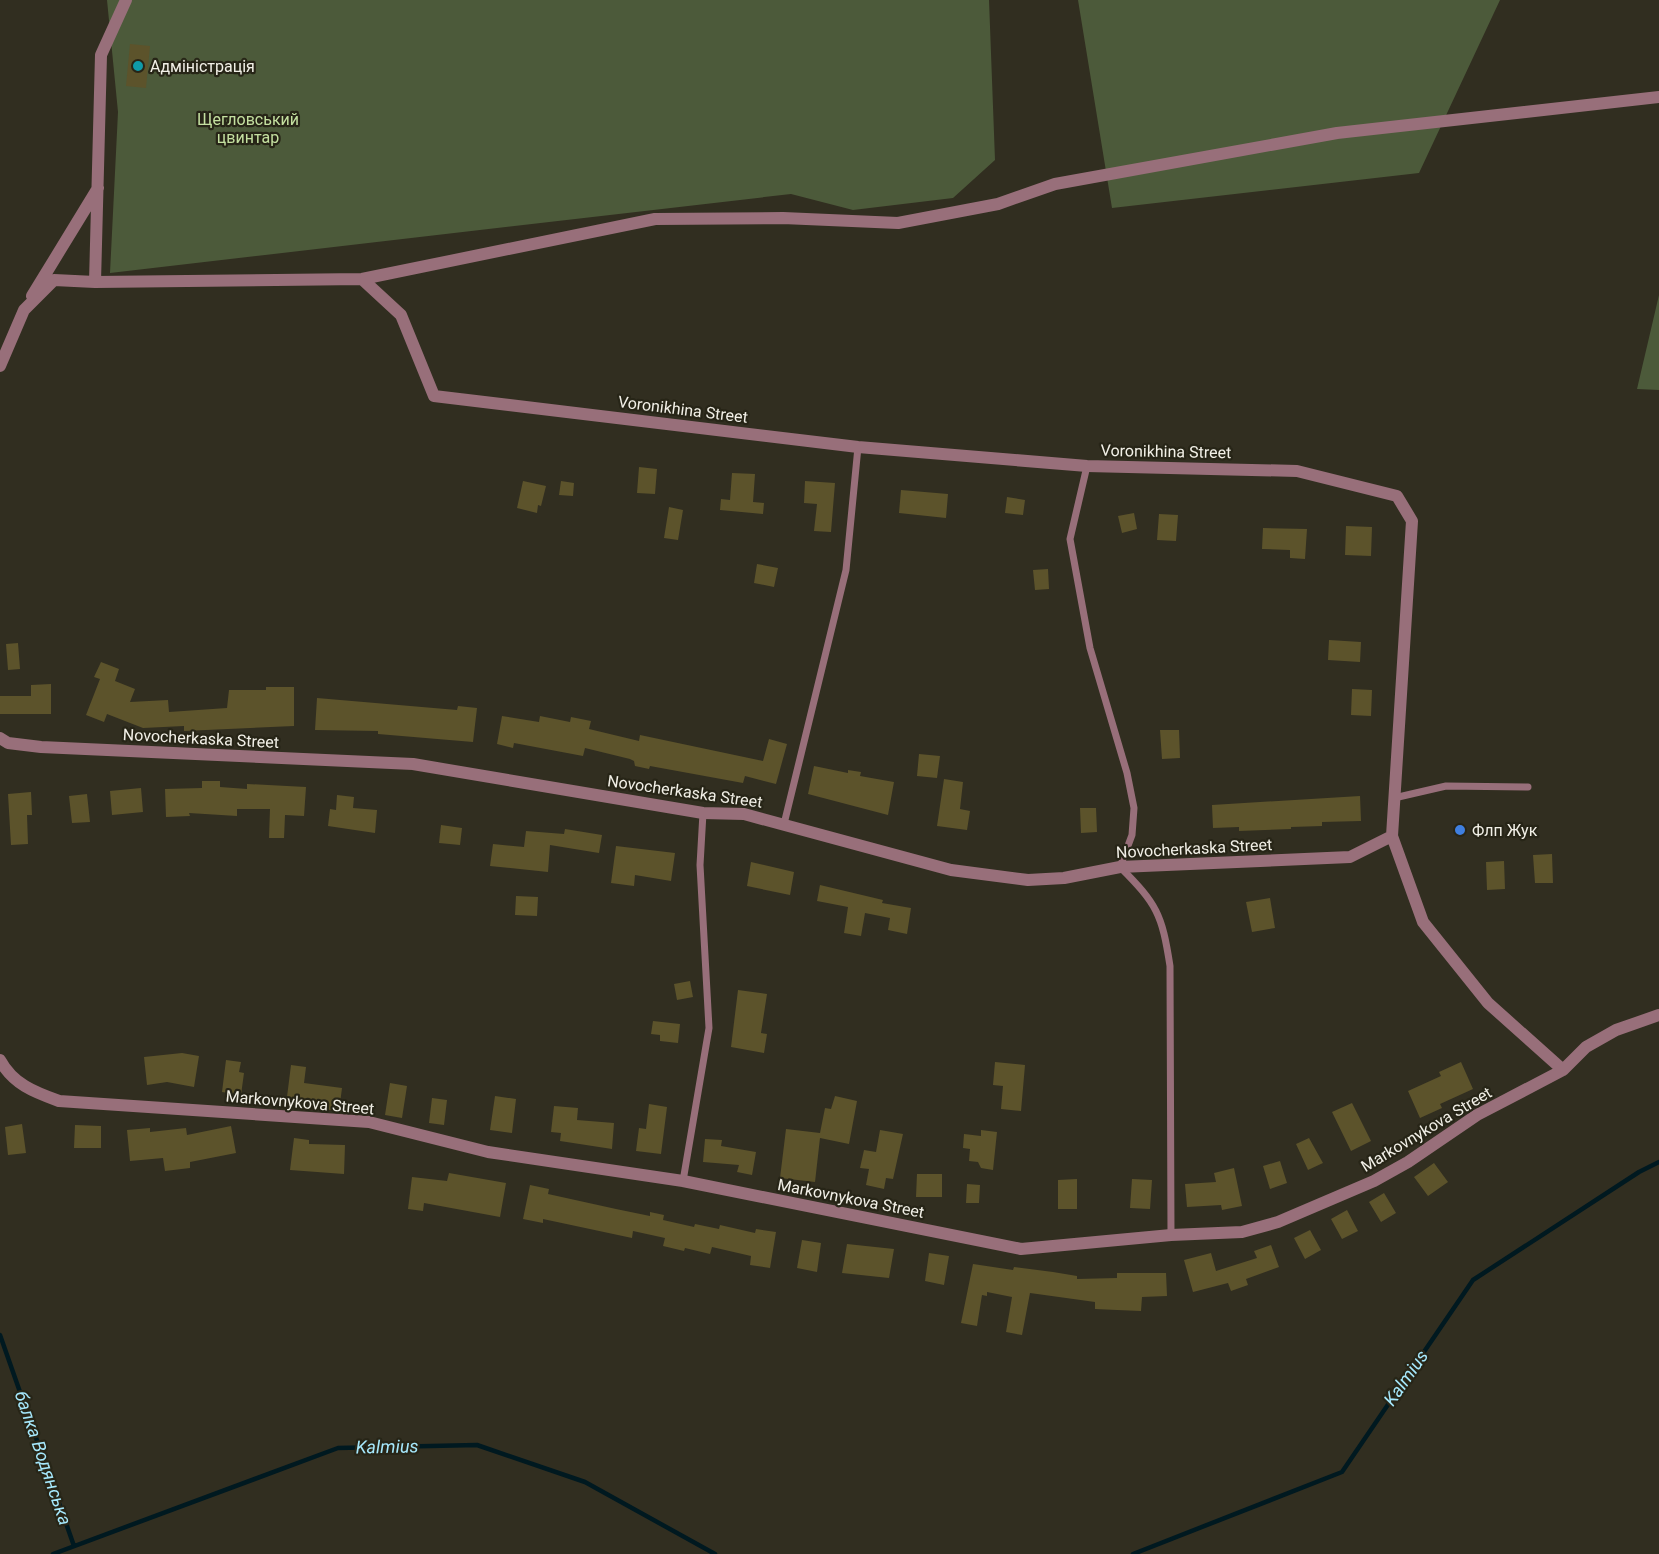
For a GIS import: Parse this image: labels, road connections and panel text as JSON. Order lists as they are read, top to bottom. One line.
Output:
{"streets":{"street":["Voronikhina Street","Novocherkaska Street","Markovnykova Street"]},"crossings":[["Voronikhina Street","Novocherkaska Street"],["Voronikhina Street","Markovnykova Street"]],"water":["Kalmius","балка Водянська"],"parks":["Щегловський цвинтар"],"places":["Адміністрація","Флп Жук"]}
